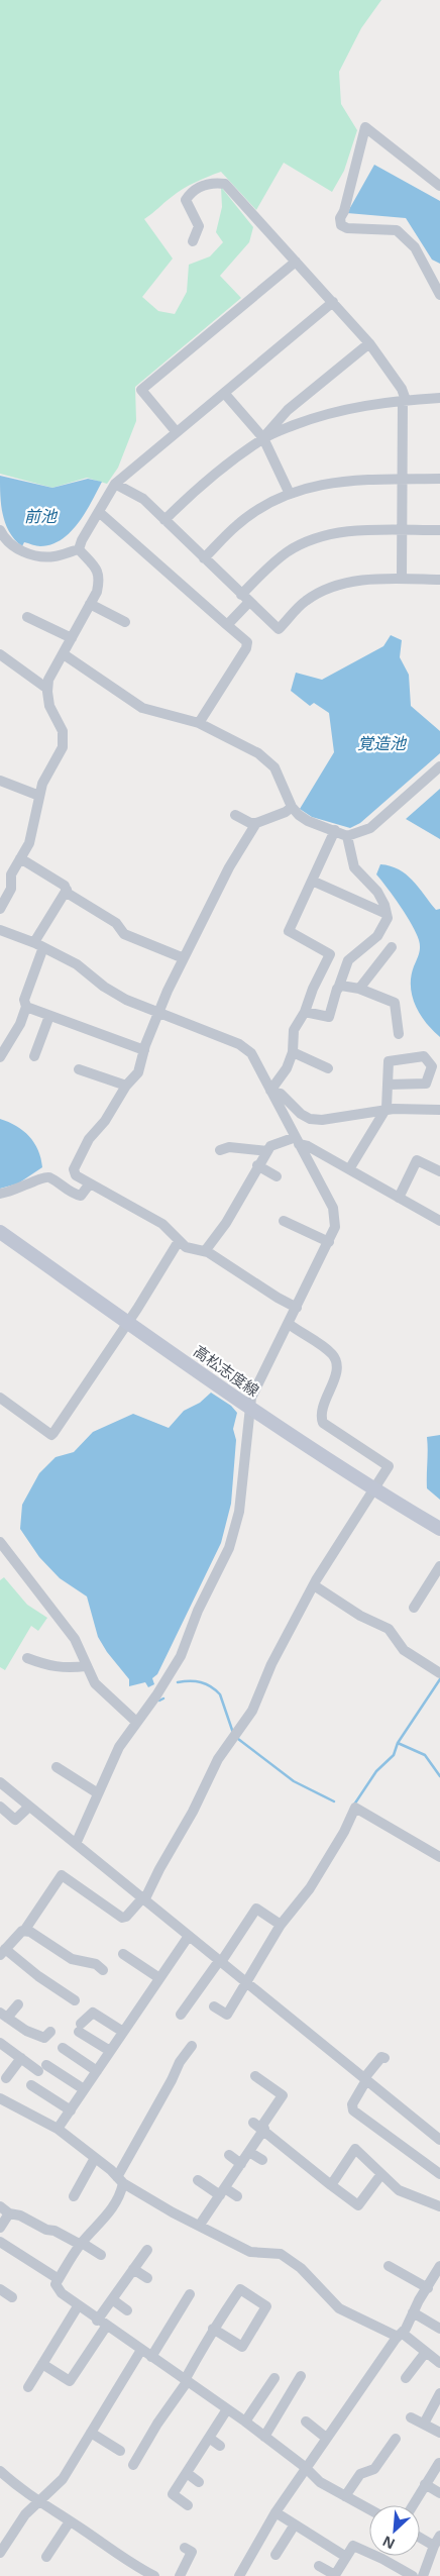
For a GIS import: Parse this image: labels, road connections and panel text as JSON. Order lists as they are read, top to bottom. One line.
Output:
{"streets":{"main road":["高松志度線"]},"water":["前池","覚造池"],"north":"bottom left"}
